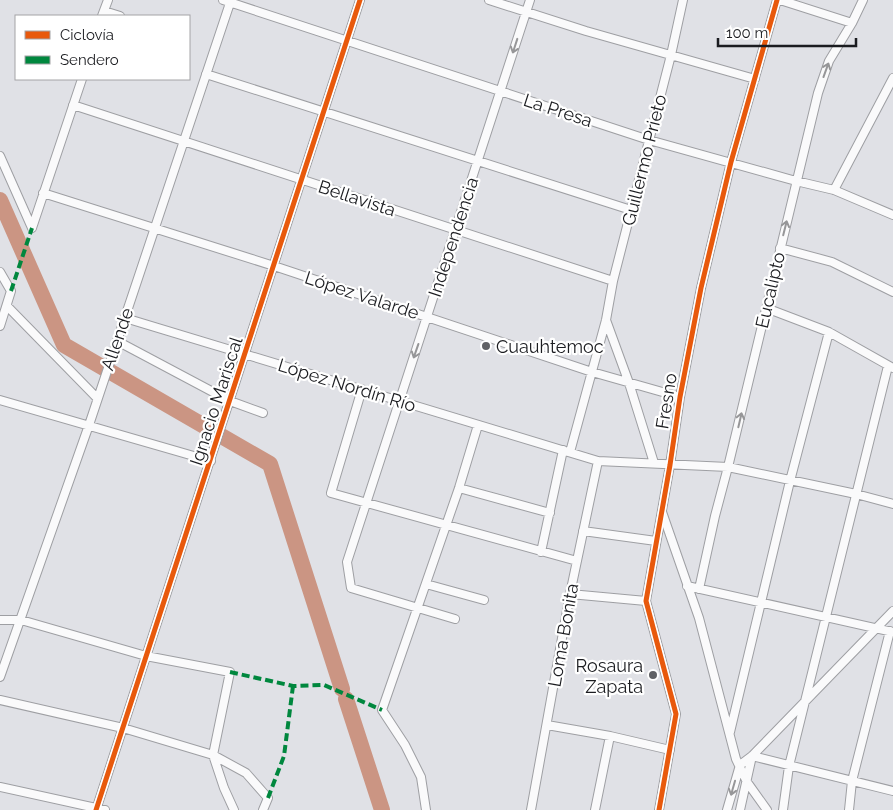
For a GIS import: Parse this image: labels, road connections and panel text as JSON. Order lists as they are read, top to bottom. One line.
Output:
{"streets":{"street":["La Presa","Guillermo Prieto","Bellavista","Independencia","Eucalipto","López Valarde","Allende","López Nordín Río","Ignacio Mariscal","Fresno","Loma Bonita"]},"crossings":[["La Presa","Guillermo Prieto"],["La Presa","Independencia"],["La Presa","Eucalipto"],["La Presa","Allende"],["La Presa","Ignacio Mariscal"],["La Presa","Fresno"],["Guillermo Prieto","Bellavista"],["Guillermo Prieto","López Valarde"],["Guillermo Prieto","López Nordín Río"],["Bellavista","Independencia"],["Bellavista","Allende"],["Bellavista","Ignacio Mariscal"],["Independencia","López Valarde"],["Independencia","López Nordín Río"],["Eucalipto","López Nordín Río"],["López Valarde","Allende"],["López Valarde","Ignacio Mariscal"],["López Valarde","Fresno"],["Allende","López Nordín Río"],["López Nordín Río","Ignacio Mariscal"],["López Nordín Río","Fresno"],["López Nordín Río","Loma Bonita"]],"places":["Cuauhtemoc","Rosaura Zapata"],"legend":["Ciclovía","Sendero"],"scale_bar":"100 m"}
